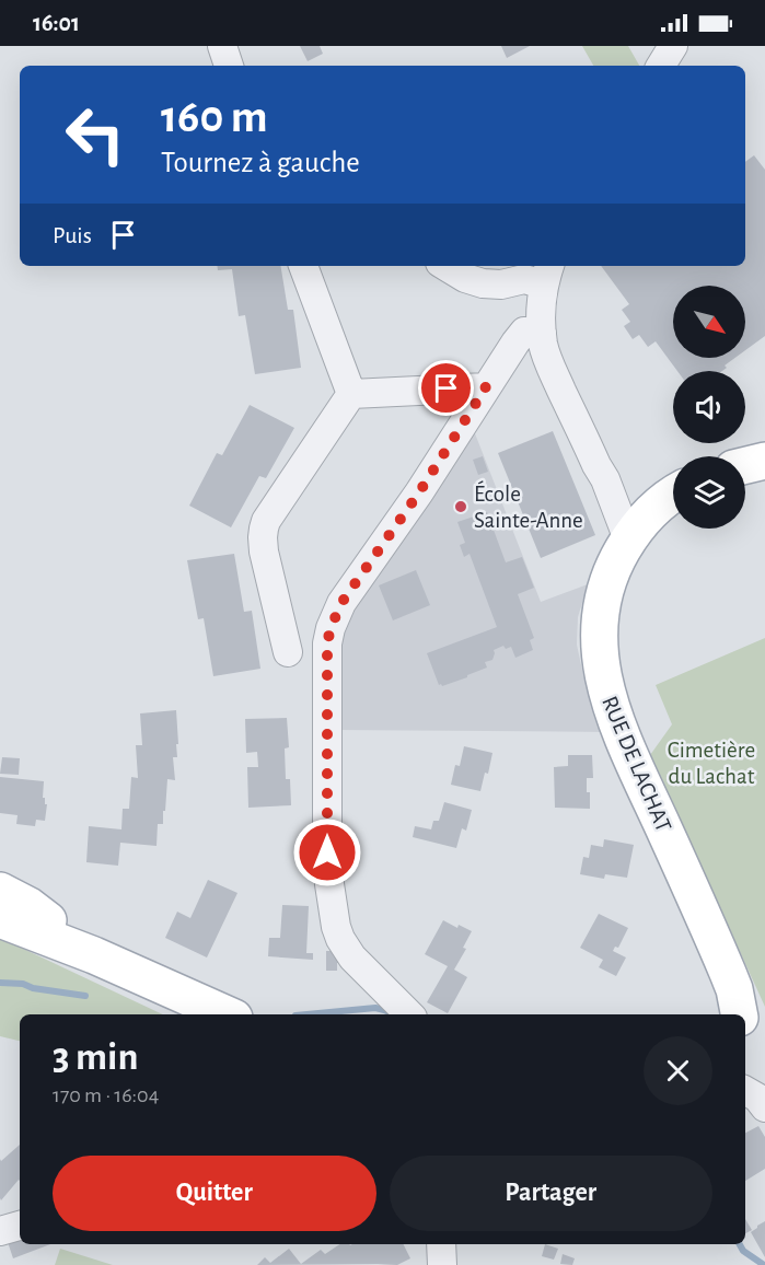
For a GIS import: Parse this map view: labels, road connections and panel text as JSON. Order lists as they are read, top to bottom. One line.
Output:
{"streets":{"main road":["RUE DE LACHAT"]},"parks":["Cimetière du Lachat"],"places":["École Sainte-Anne"],"north":"bottom right","page":{"status":"16:01","turn":["160 m","Tournez à gauche"],"then":"Puis","heading":["3 min","170 m · 16:04"],"buttons":["Quitter","Partager"]}}
